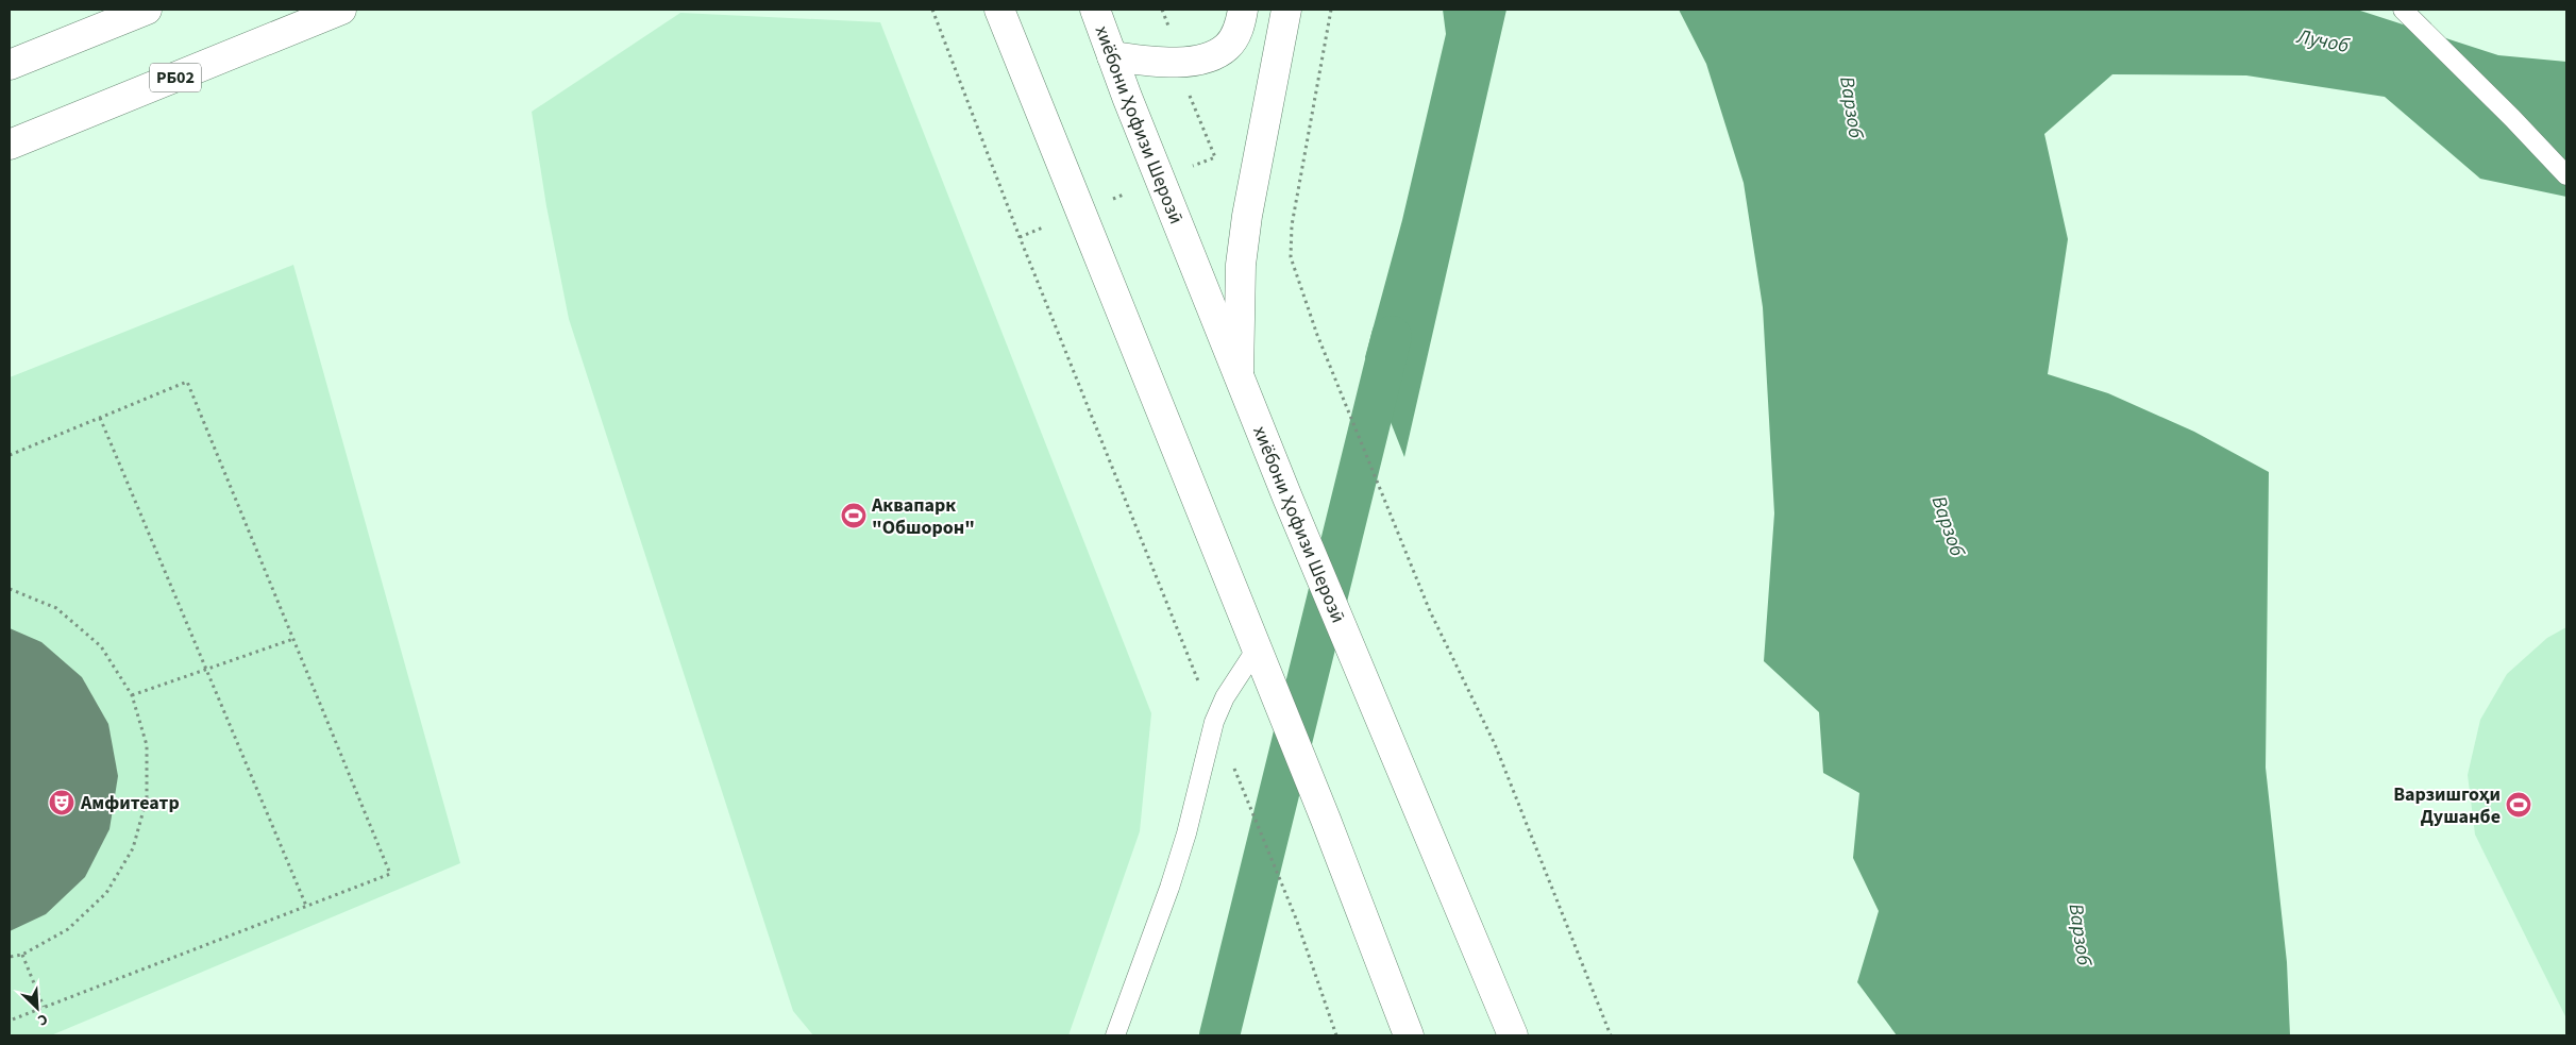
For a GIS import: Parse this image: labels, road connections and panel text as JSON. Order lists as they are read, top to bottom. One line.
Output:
{"streets":{"main road":["РБ02","хиёбони Ҳофизи Шерозӣ"]},"water":["Лучоб","Варзоб"],"places":{"sports":["Аквапарк \"Обшорон\"","Варзишгоҳи Душанбе"],"theatre":["Aмфитеатр"]},"north":"bottom right"}
